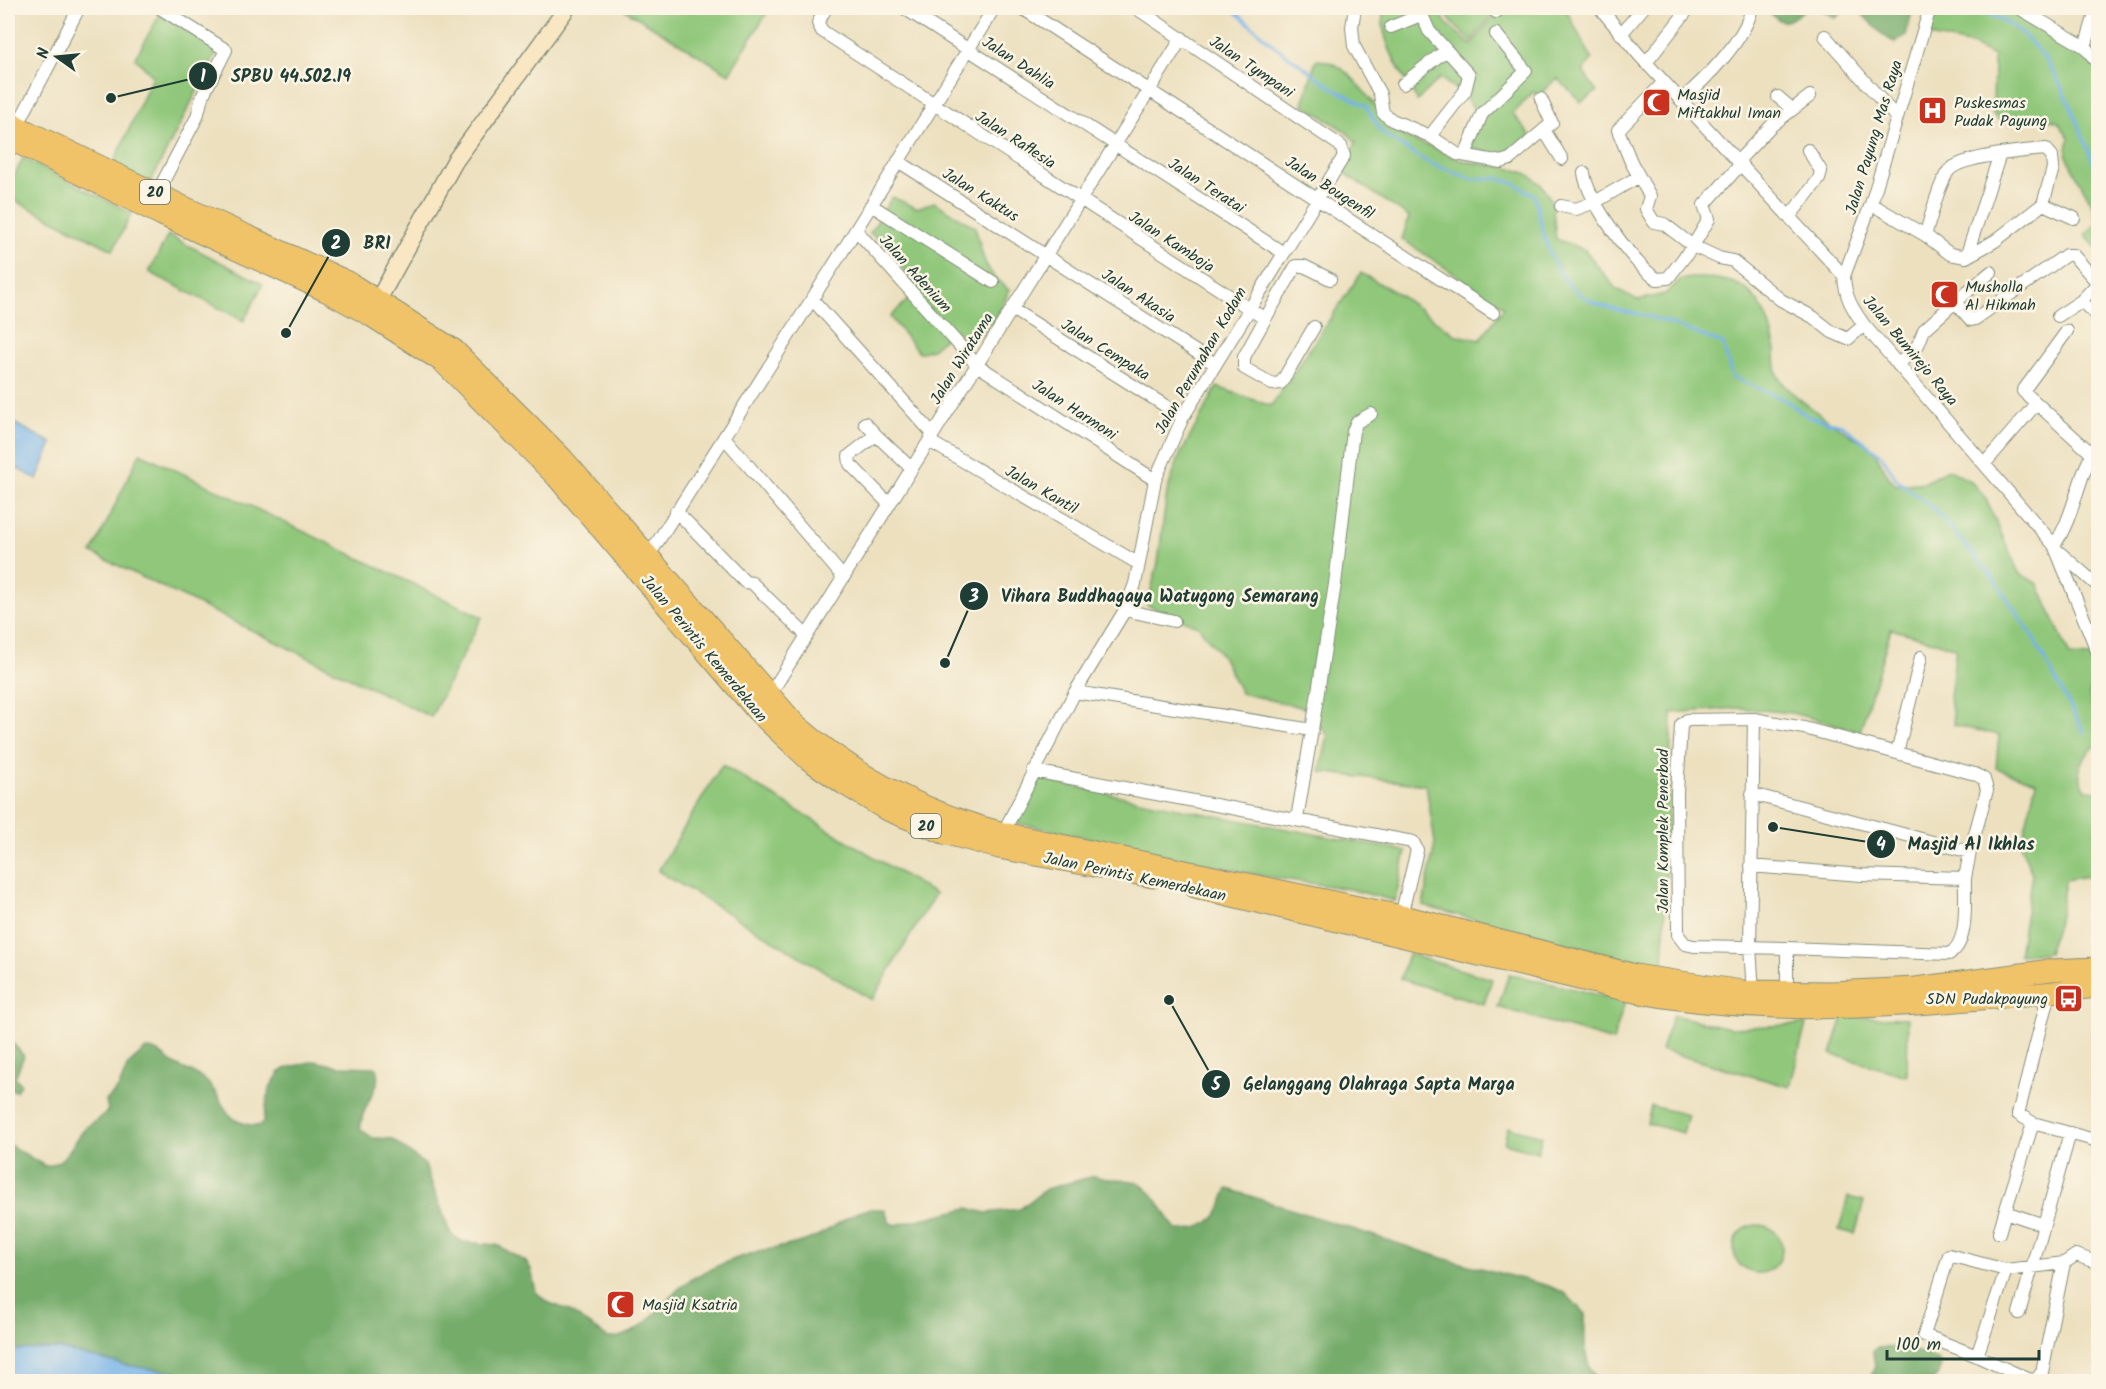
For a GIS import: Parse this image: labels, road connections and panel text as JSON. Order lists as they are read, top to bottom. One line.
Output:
{"streets":{"highway":["20","Jalan Perintis Kemerdekaan"],"street":["Jalan Dahlia","Jalan Tympani","Jalan Payung Mas Raya","Jalan Raflesia","Jalan Teratai","Jalan Bougenfil","Jalan Kaktus","Jalan Kamboja","Jalan Adenium","Jalan Akasia","Jalan Cempaka","Jalan Bumirejo Raya","Jalan Wiratama","Jalan Perumahan Kodam","Jalan Harmoni","Jalan Kantil","Jalan Komplek Penerbad"]},"crossings":[["Jalan Dahlia","Jalan Teratai"],["Jalan Dahlia","Jalan Wiratama"],["Jalan Tympani","Jalan Wiratama"],["Jalan Tympani","Jalan Perumahan Kodam"],["Jalan Payung Mas Raya","Jalan Bumirejo Raya"],["Jalan Raflesia","Jalan Kamboja"],["Jalan Raflesia","Jalan Wiratama"],["Jalan Teratai","Jalan Wiratama"],["Jalan Teratai","Jalan Perumahan Kodam"],["Jalan Bougenfil","Jalan Wiratama"],["Jalan Bougenfil","Jalan Perumahan Kodam"],["Jalan Kaktus","Jalan Akasia"],["Jalan Kaktus","Jalan Wiratama"],["Jalan Kamboja","Jalan Wiratama"],["Jalan Kamboja","Jalan Perumahan Kodam"],["Jalan Adenium","Jalan Wiratama"],["Jalan Adenium","Jalan Harmoni"],["Jalan Akasia","Jalan Wiratama"],["Jalan Akasia","Jalan Perumahan Kodam"],["Jalan Cempaka","Jalan Wiratama"],["Jalan Cempaka","Jalan Perumahan Kodam"],["Jalan Wiratama","Jalan Harmoni"],["Jalan Wiratama","Jalan Kantil"],["Jalan Wiratama","Jalan Perintis Kemerdekaan"],["Jalan Perumahan Kodam","Jalan Harmoni"],["Jalan Perumahan Kodam","Jalan Kantil"],["Jalan Perumahan Kodam","Jalan Perintis Kemerdekaan"]],"places":{"other":["SPBU 44.502.19","BRI","Vihara Buddhagaya Watugong Semarang","Masjid Al Ikhlas","Gelanggang Olahraga Sapta Marga"],"mosque":["Masjid Miftakhul Iman","Musholla Al Hikmah","Masjid Ksatria"],"hospital":["Puskesmas Pudak Payung"],"bus stop":["SDN Pudakpayung"]},"scale_bar":"100 m","north":"left"}
